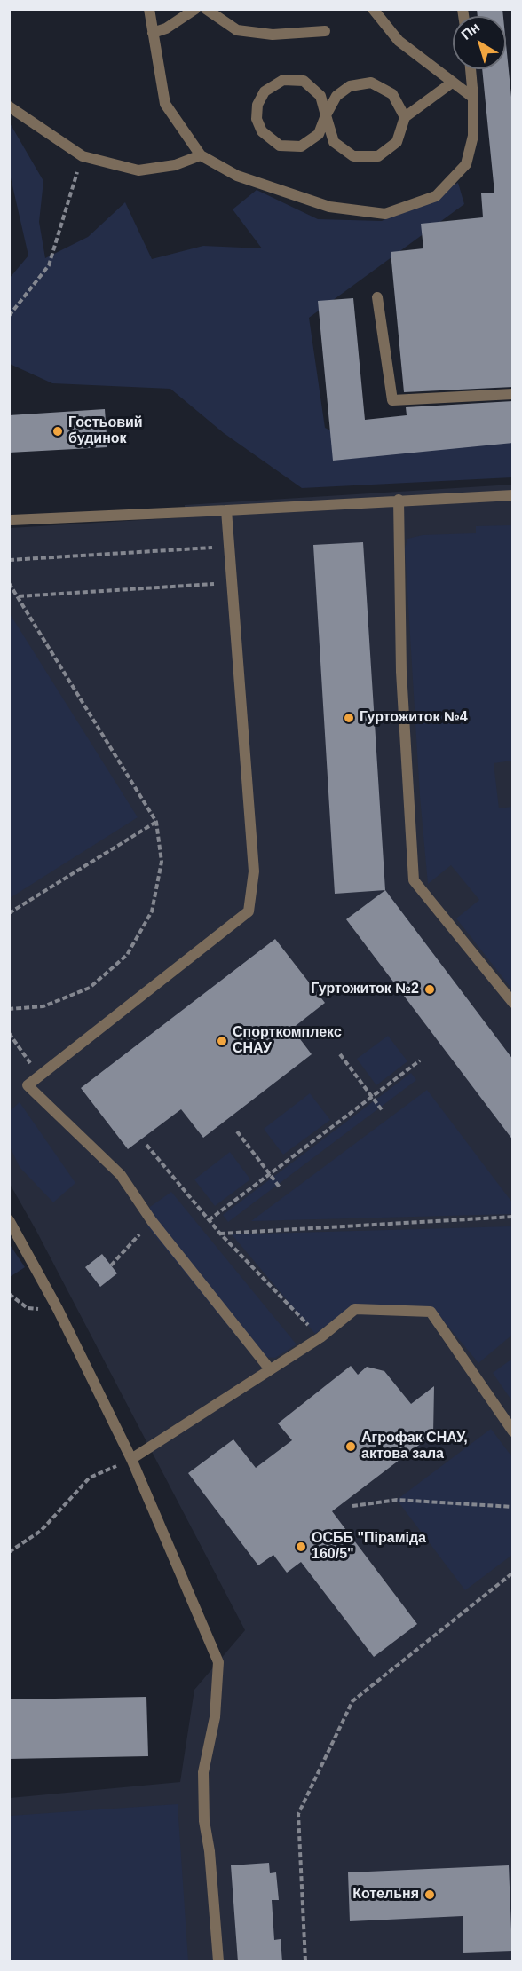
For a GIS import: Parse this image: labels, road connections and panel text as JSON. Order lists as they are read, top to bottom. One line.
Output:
{"places":["Гостьовий будинок","Гуртожиток №4","Гуртожиток №2","Спорткомплекс СНАУ","Агрофак СНАУ, актова зала","ОСББ \"Піраміда 160/5\"","Котельня"],"north":"top left"}
